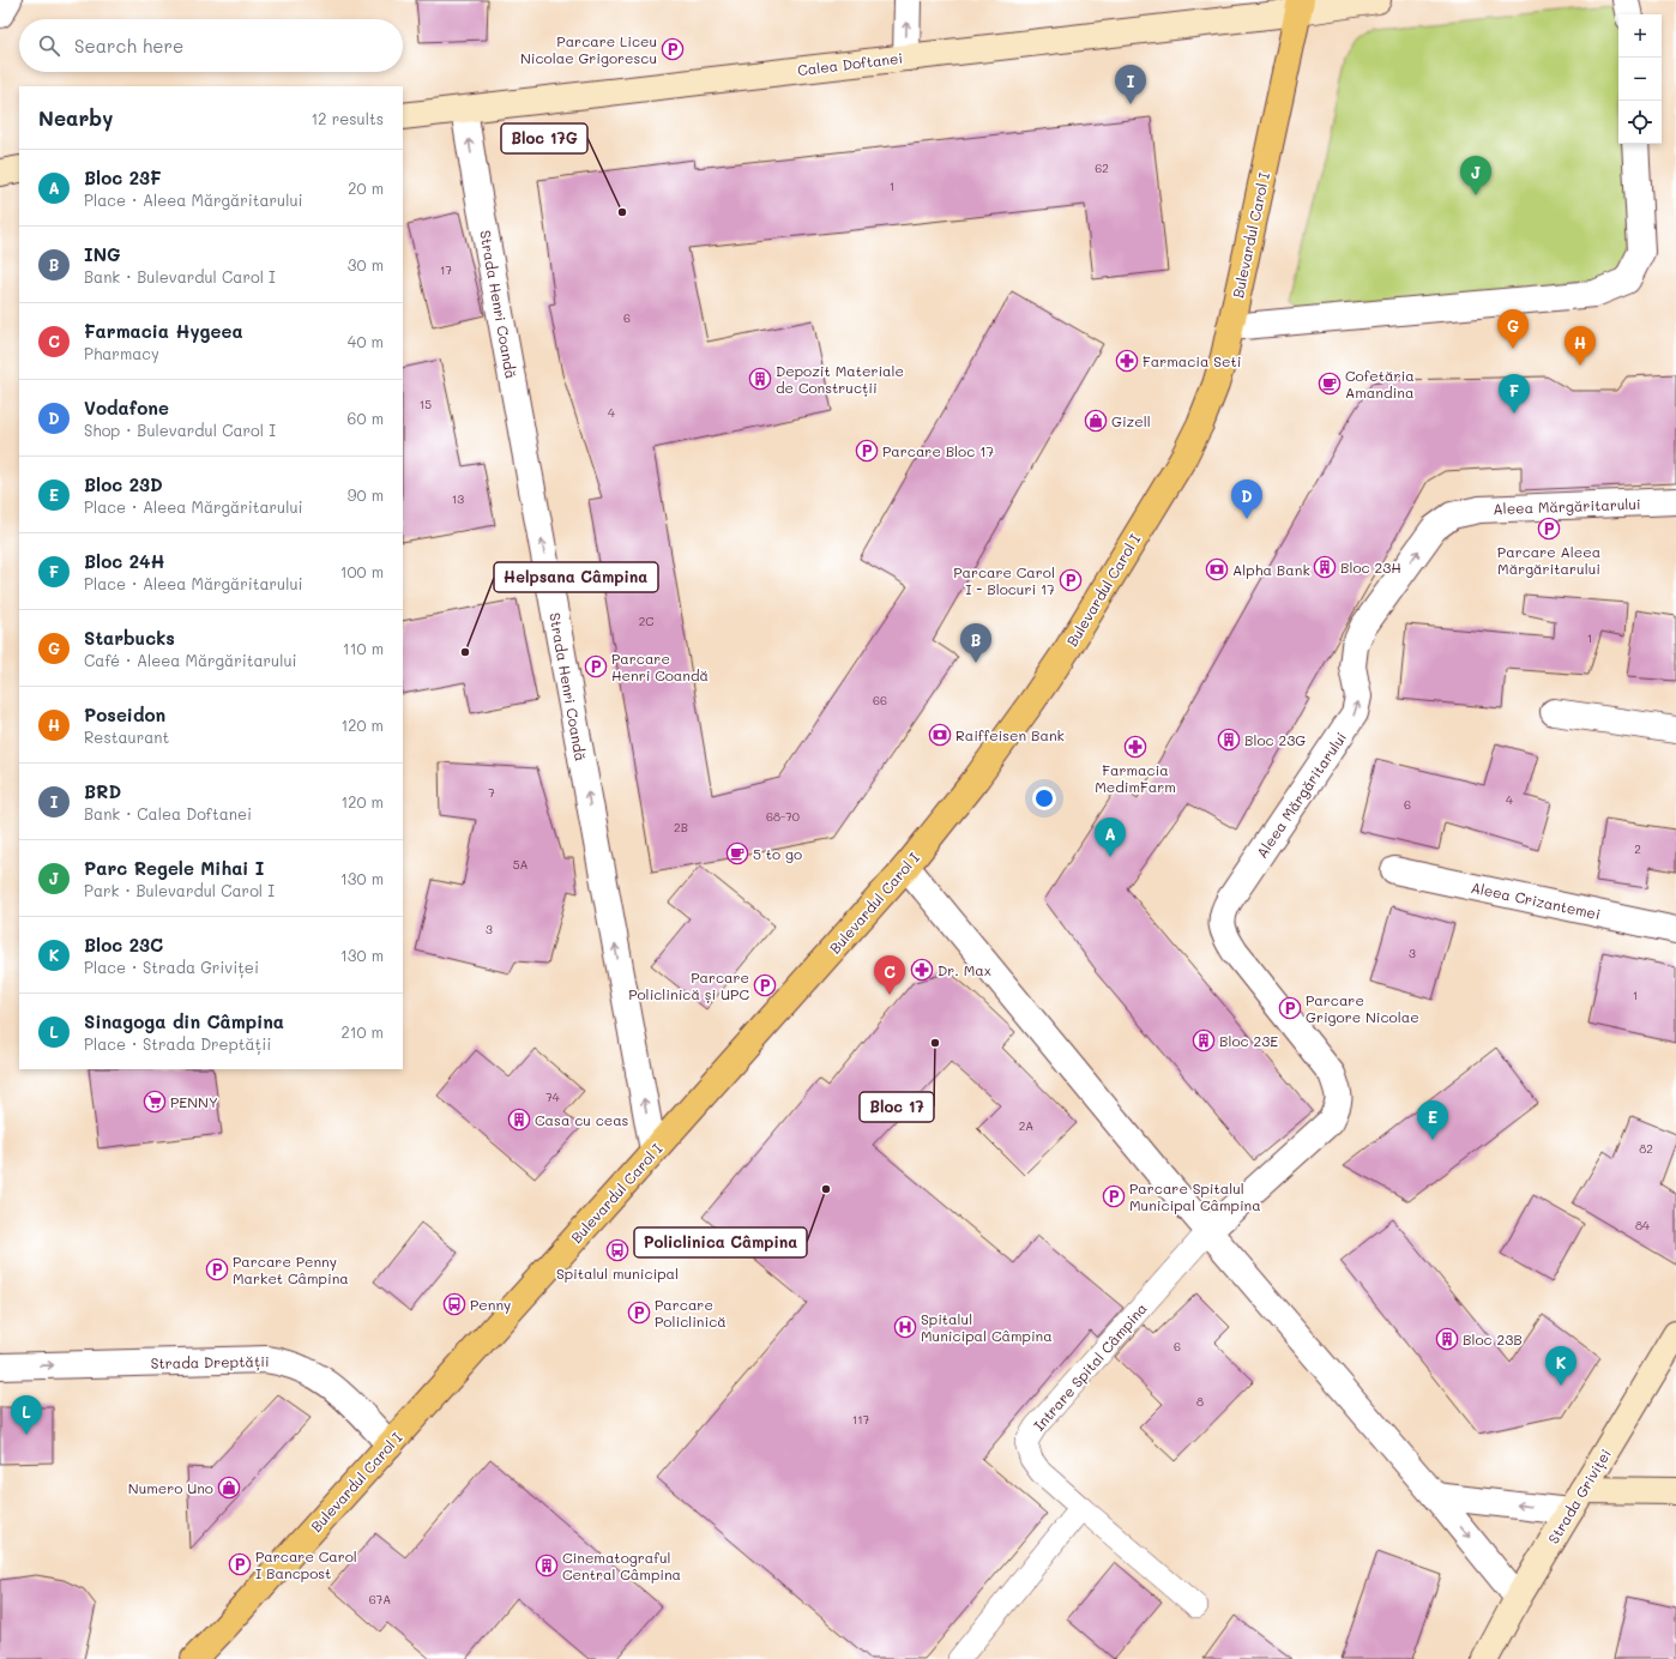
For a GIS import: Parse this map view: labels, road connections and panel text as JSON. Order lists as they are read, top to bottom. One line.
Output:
{"streets":{"main road":["Calea Doftanei","Bulevardul Carol I","Strada Griviței"],"street":["Strada Henri Coandă","Aleea Mărgăritarului","Aleea Crizantemei","Strada Dreptății"],"lane":["Intrare Spital Câmpina"]},"crossings":[["Calea Doftanei","Bulevardul Carol I"],["Calea Doftanei","Strada Henri Coandă"],["Bulevardul Carol I","Strada Henri Coandă"],["Bulevardul Carol I","Strada Dreptății"],["Aleea Mărgăritarului","Intrare Spital Câmpina"]],"one_way":["Strada Henri Coandă","Strada Dreptății"],"places":{"parking":["Parcare Liceu Nicolae Grigorescu","Parcare Bloc 17","Parcare Aleea Mărgăritarului","Parcare Carol I - Blocuri 17","Parcare Henri Coandă","Parcare Policlinică și UPC","Parcare Grigore Nicolae","Parcare Spitalul Municipal Câmpina","Parcare Penny Market Câmpina","Parcare Policlinică","Parcare Carol I Bancpost"],"other":["Bloc 17G","Helpsana Câmpina","Bloc 17","Policlinica Câmpina"],"pharmacy":["Farmacia Seti","Farmacia MedimFarm","Dr. Max"],"building":["Depozit Materiale de Construcții","Bloc 23H","Bloc 23G","Bloc 23E","Casa cu ceas","Bloc 23B","Cinematograful Central Câmpina"],"cafe":["Cofetăria Amandina","5 to go"],"shop":["Gizell","Numero Uno"],"bank":["Alpha Bank","Raiffeisen Bank"],"supermarket":["PENNY"],"bus stop":["Spitalul municipal","Penny"],"hospital":["Spitalul Municipal Câmpina"]},"house_numbers":["62","1","17","6","15","4","13","2C","1","66","7","4","6","68-70","2B","2","5A","3","3","1","74","2A","82","84","6","8","117","67A"],"page":{"map_buttons":["+","−"],"search":"Search here","pins":["I","J","G","H","F","D","B","A","C","E","K","L"],"heading":["Nearby","12 results"],"list":[{"mark":"A","name":"Bloc 23F","note":"Place · Aleea Mărgăritarului","value":"20 m"},{"mark":"B","name":"ING","note":"Bank · Bulevardul Carol I","value":"30 m"},{"mark":"C","name":"Farmacia Hygeea","note":"Pharmacy","value":"40 m"},{"mark":"D","name":"Vodafone","note":"Shop · Bulevardul Carol I","value":"60 m"},{"mark":"E","name":"Bloc 23D","note":"Place · Aleea Mărgăritarului","value":"90 m"},{"mark":"F","name":"Bloc 24H","note":"Place · Aleea Mărgăritarului","value":"100 m"},{"mark":"G","name":"Starbucks","note":"Café · Aleea Mărgăritarului","value":"110 m"},{"mark":"H","name":"Poseidon","note":"Restaurant","value":"120 m"},{"mark":"I","name":"BRD","note":"Bank · Calea Doftanei","value":"120 m"},{"mark":"J","name":"Parc Regele Mihai I","note":"Park · Bulevardul Carol I","value":"130 m"},{"mark":"K","name":"Bloc 23C","note":"Place · Strada Griviței","value":"130 m"},{"mark":"L","name":"Sinagoga din Câmpina","note":"Place · Strada Dreptății","value":"210 m"}]}}
